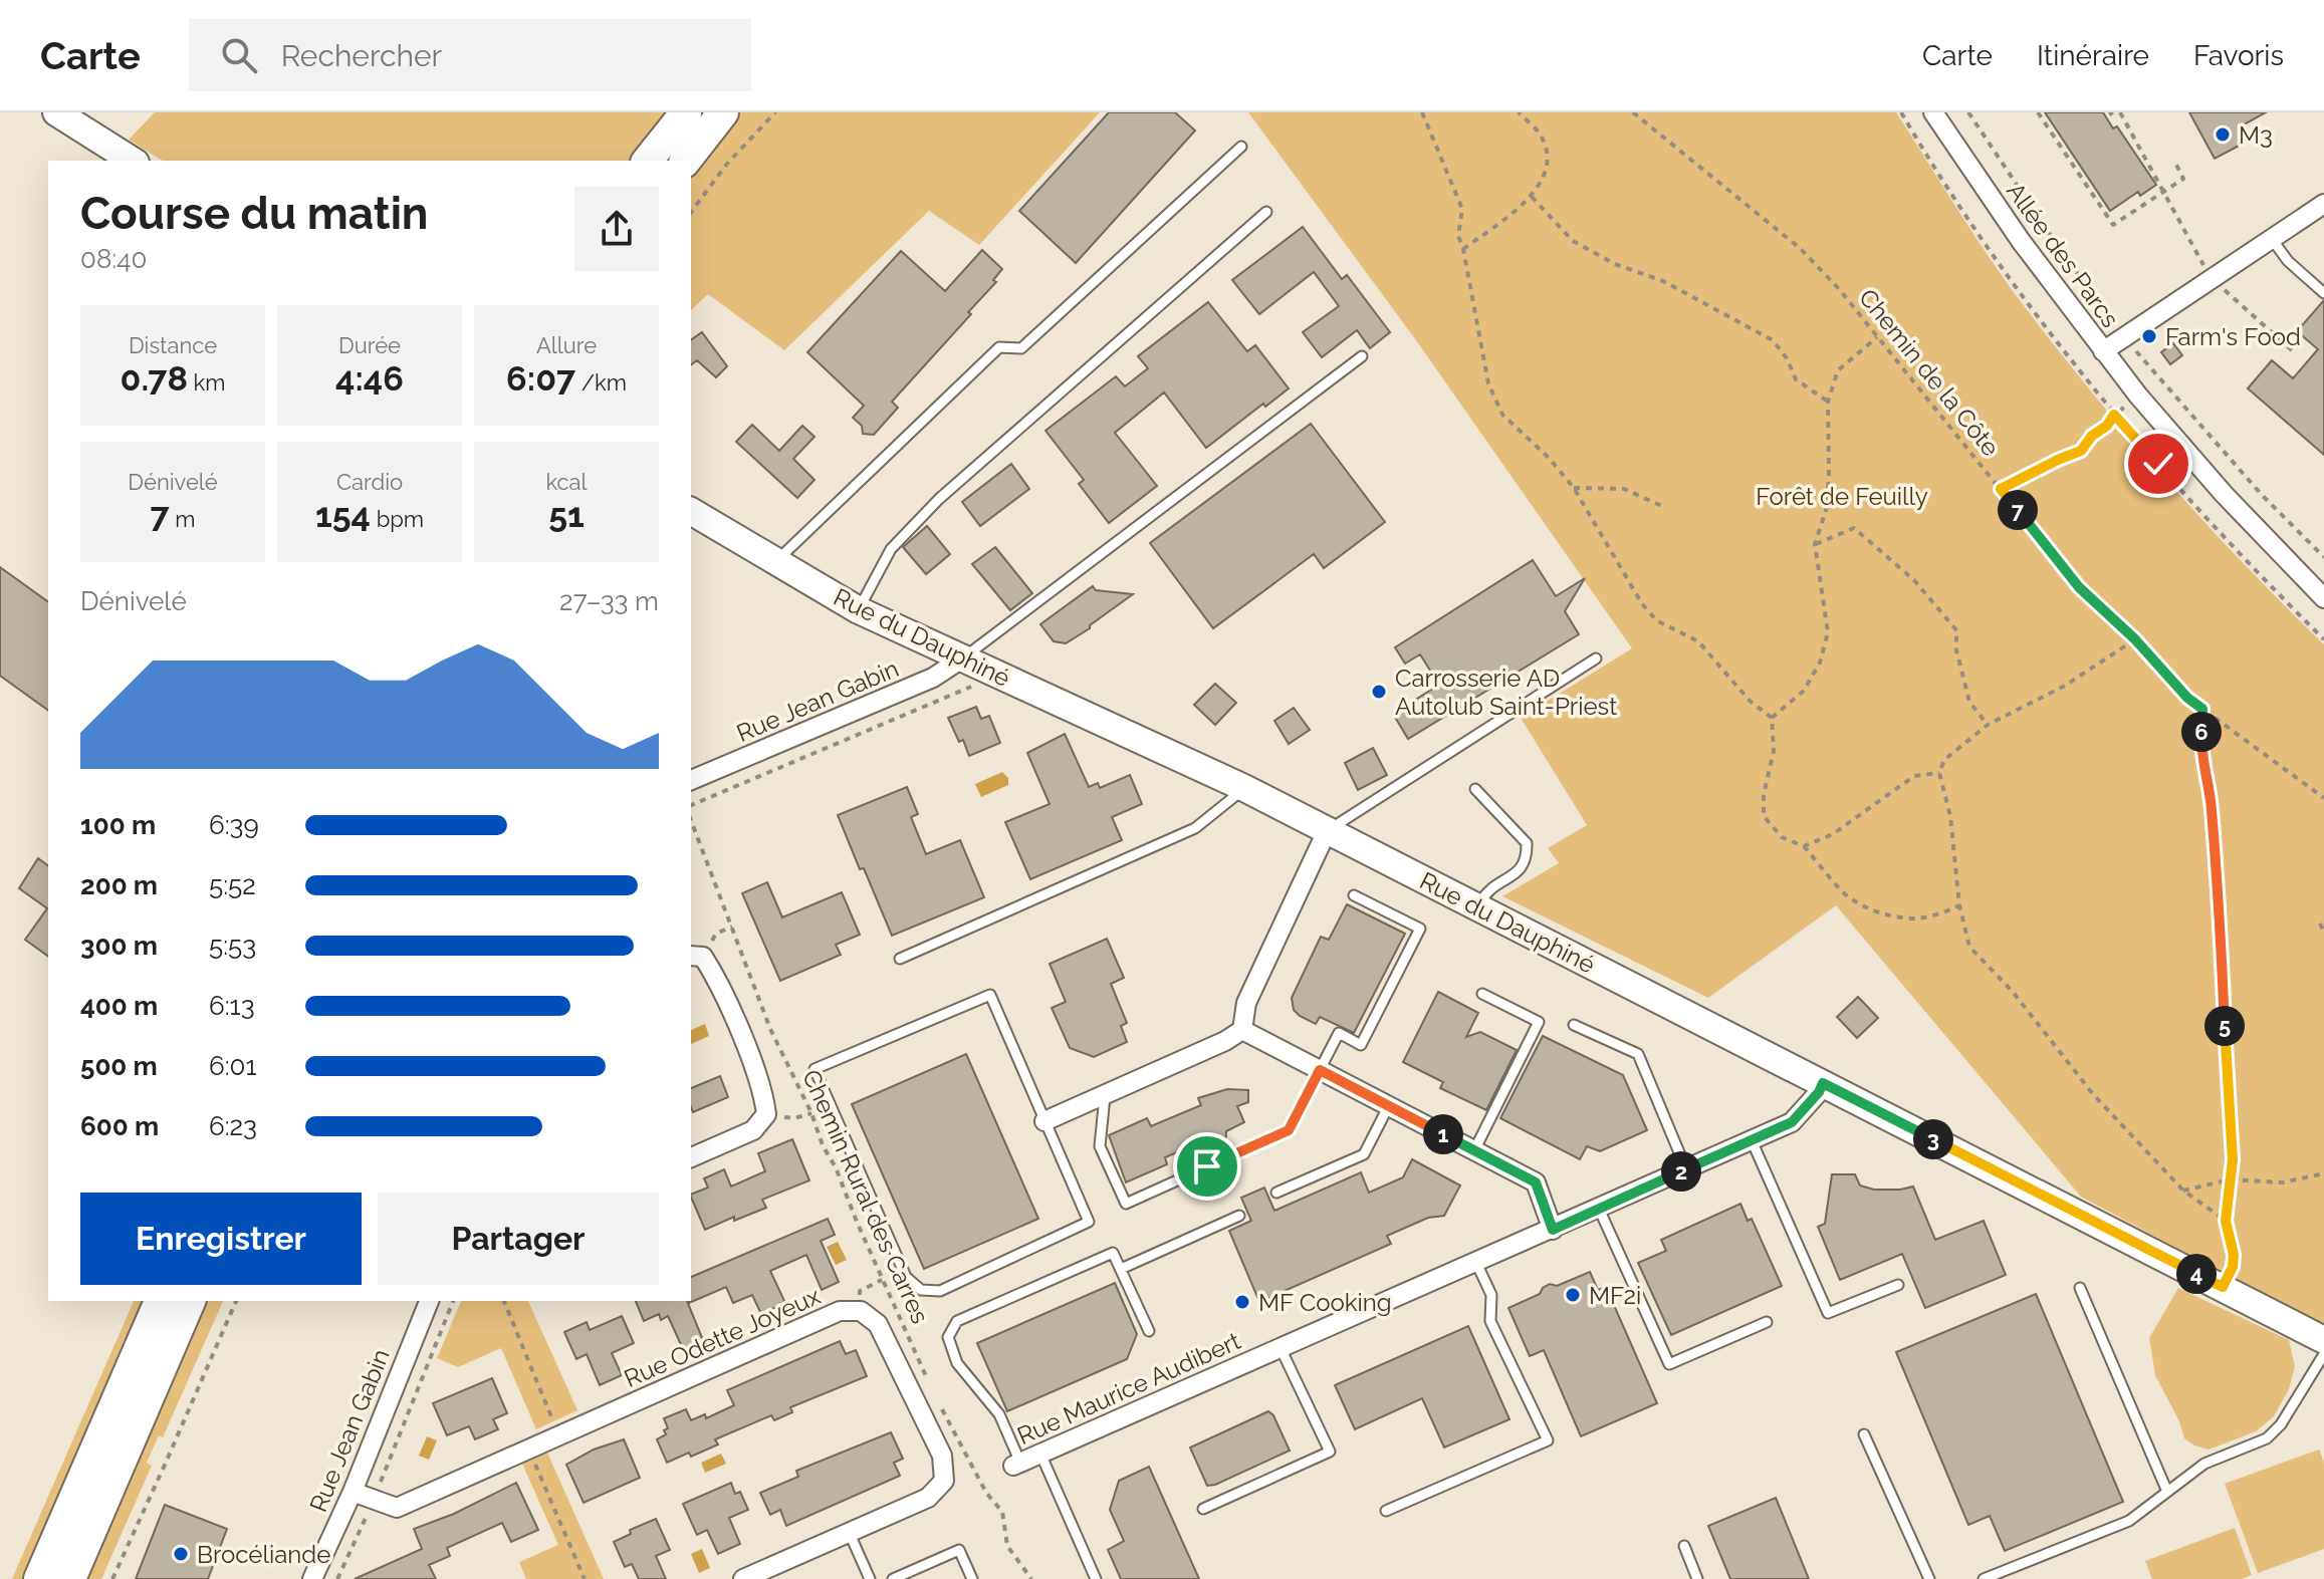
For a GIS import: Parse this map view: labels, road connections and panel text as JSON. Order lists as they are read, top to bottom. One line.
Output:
{"streets":{"street":["Allée des Parcs","Rue du Dauphiné","Rue Jean Gabin","Rue Odette Joyeux","Rue Maurice Audibert"],"path":["Chemin de la Côte","Chemin Rural des Carres"]},"crossings":[["Rue du Dauphiné","Rue Jean Gabin"],["Rue du Dauphiné","Rue Maurice Audibert"],["Rue Jean Gabin","Rue Odette Joyeux"]],"parks":["Forêt de Feuilly"],"places":["M3","Farm's Food","Carrosserie AD Autolub Saint-Priest","MF2i","MF Cooking","Brocéliande"],"page":{"header":"Carte","search":"Rechercher","nav":["Carte","Itinéraire","Favoris"],"heading":["Course du matin","08:40"],"stats":[["Distance","0.78 km"],["Durée","4:46"],["Allure","6:07 /km"],["Dénivelé","7 m"],["Cardio","154 bpm"],["kcal","51"]],"pins":["7","6","5","1","3","2","4"],"chart":["Dénivelé","27–33 m"],"list":[{"name":"100 m","note":"6:39"},{"name":"200 m","note":"5:52"},{"name":"300 m","note":"5:53"},{"name":"400 m","note":"6:13"},{"name":"500 m","note":"6:01"},{"name":"600 m","note":"6:23"}],"buttons":["Enregistrer","Partager"]}}
